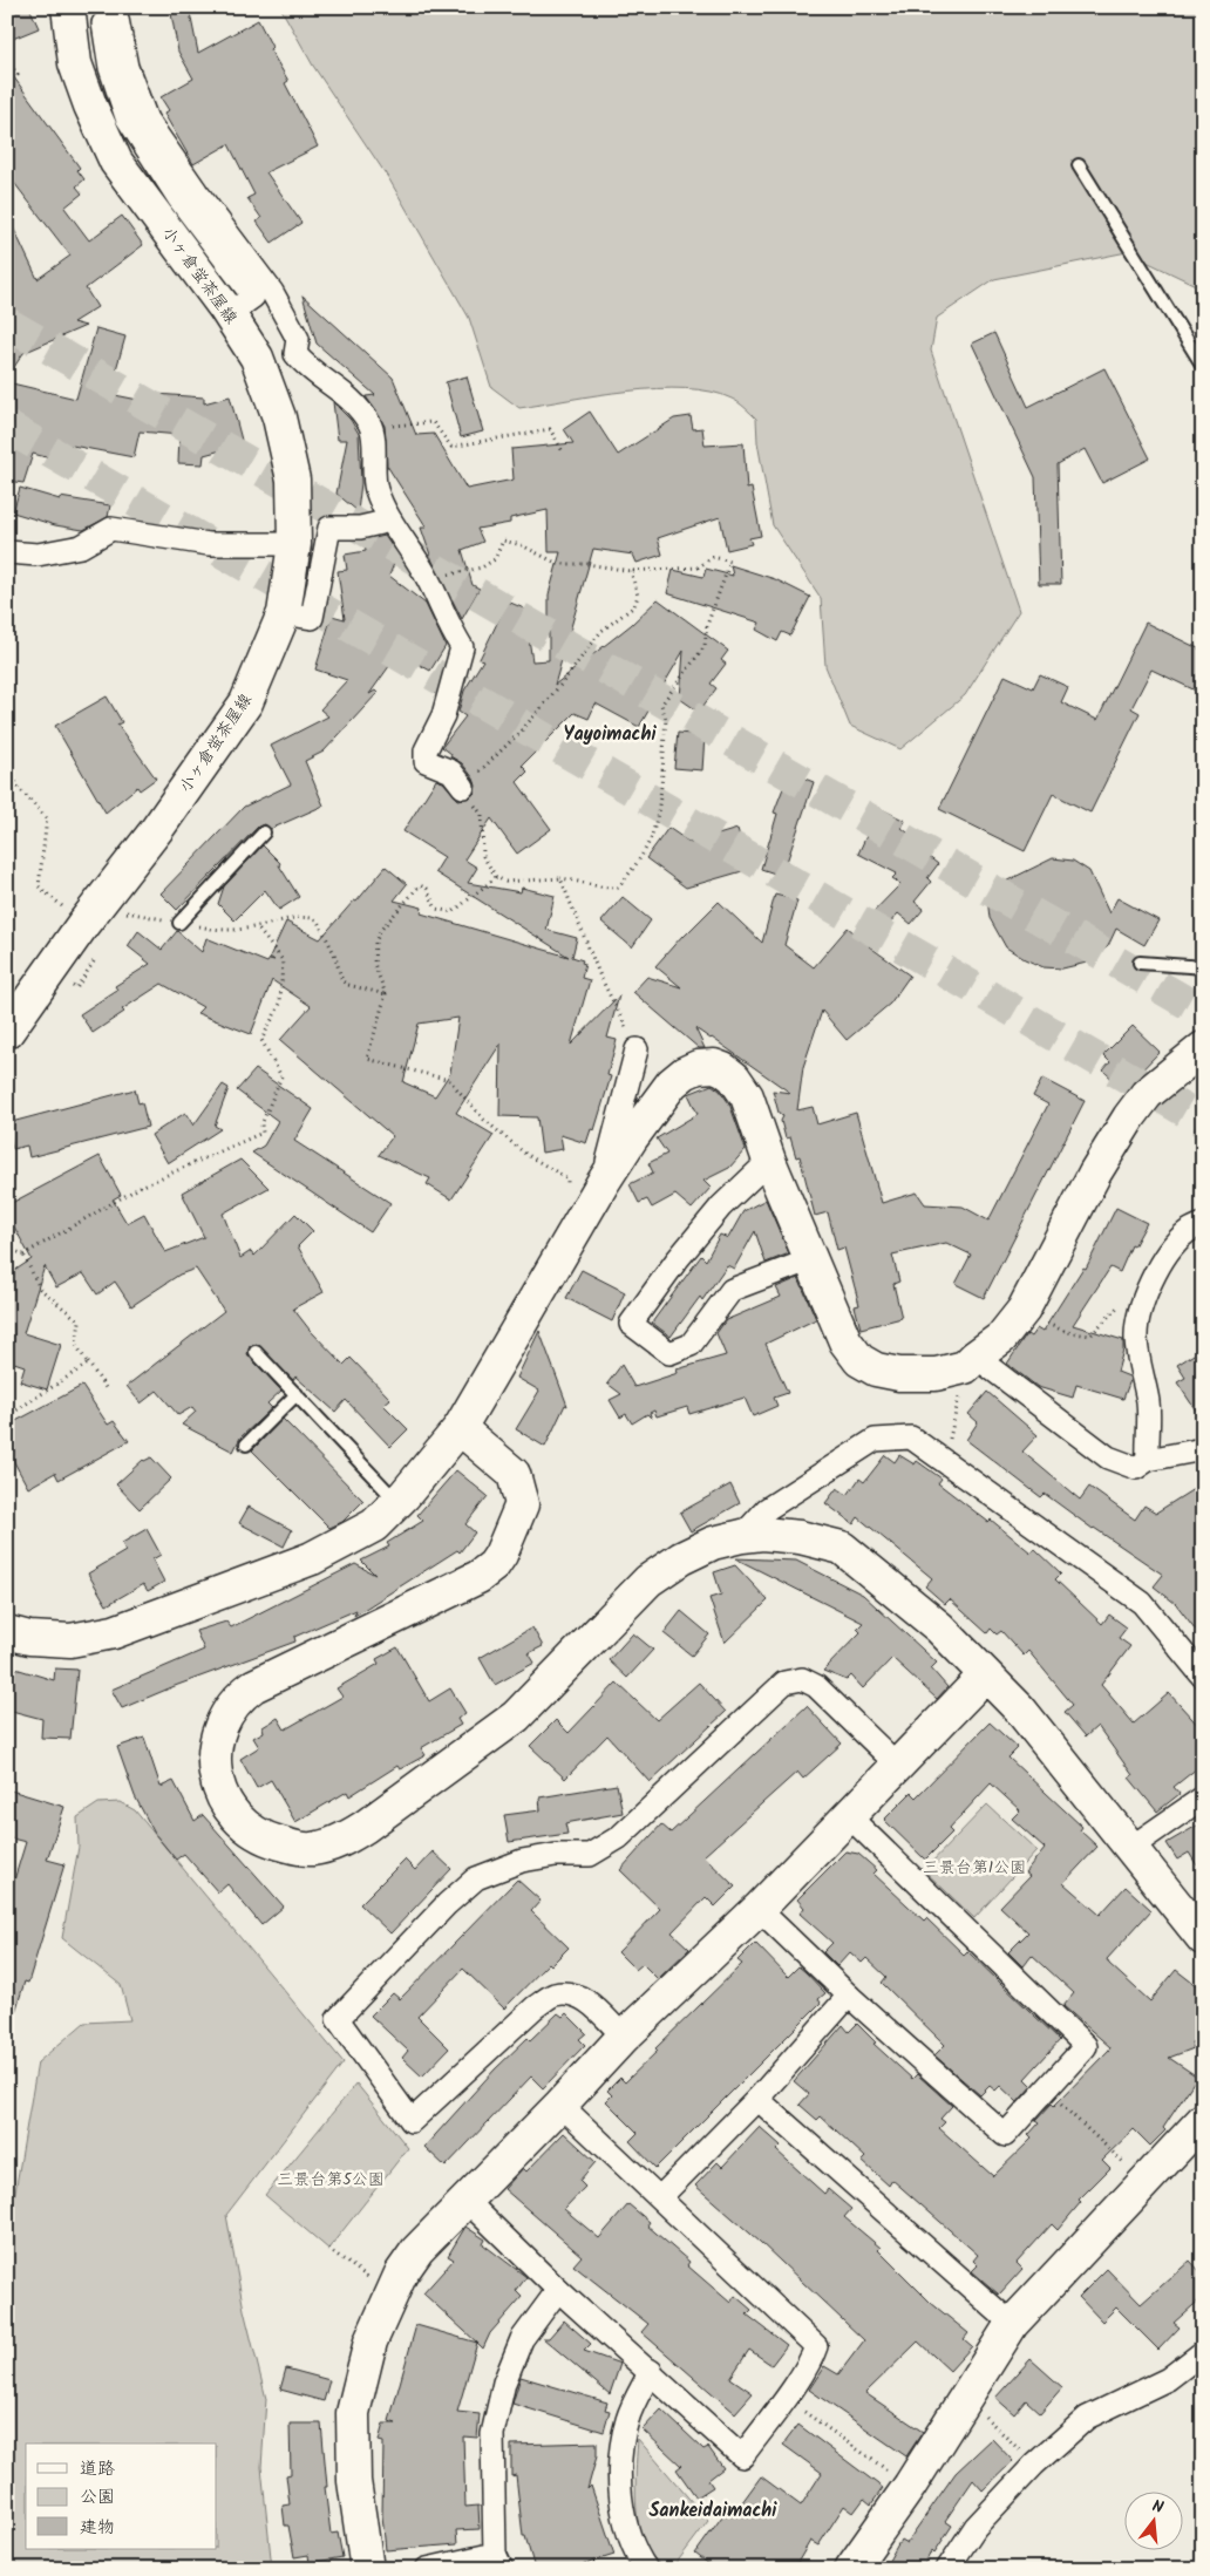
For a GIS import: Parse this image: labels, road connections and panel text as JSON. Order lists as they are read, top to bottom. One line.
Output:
{"streets":{"street":["小ヶ倉蛍茶屋線"]},"districts":["Yayoimachi","Sankeidaimachi"],"parks":["三景台第1公園","三景台第5公園"],"legend":["道路","公園","建物"],"north":"top"}
